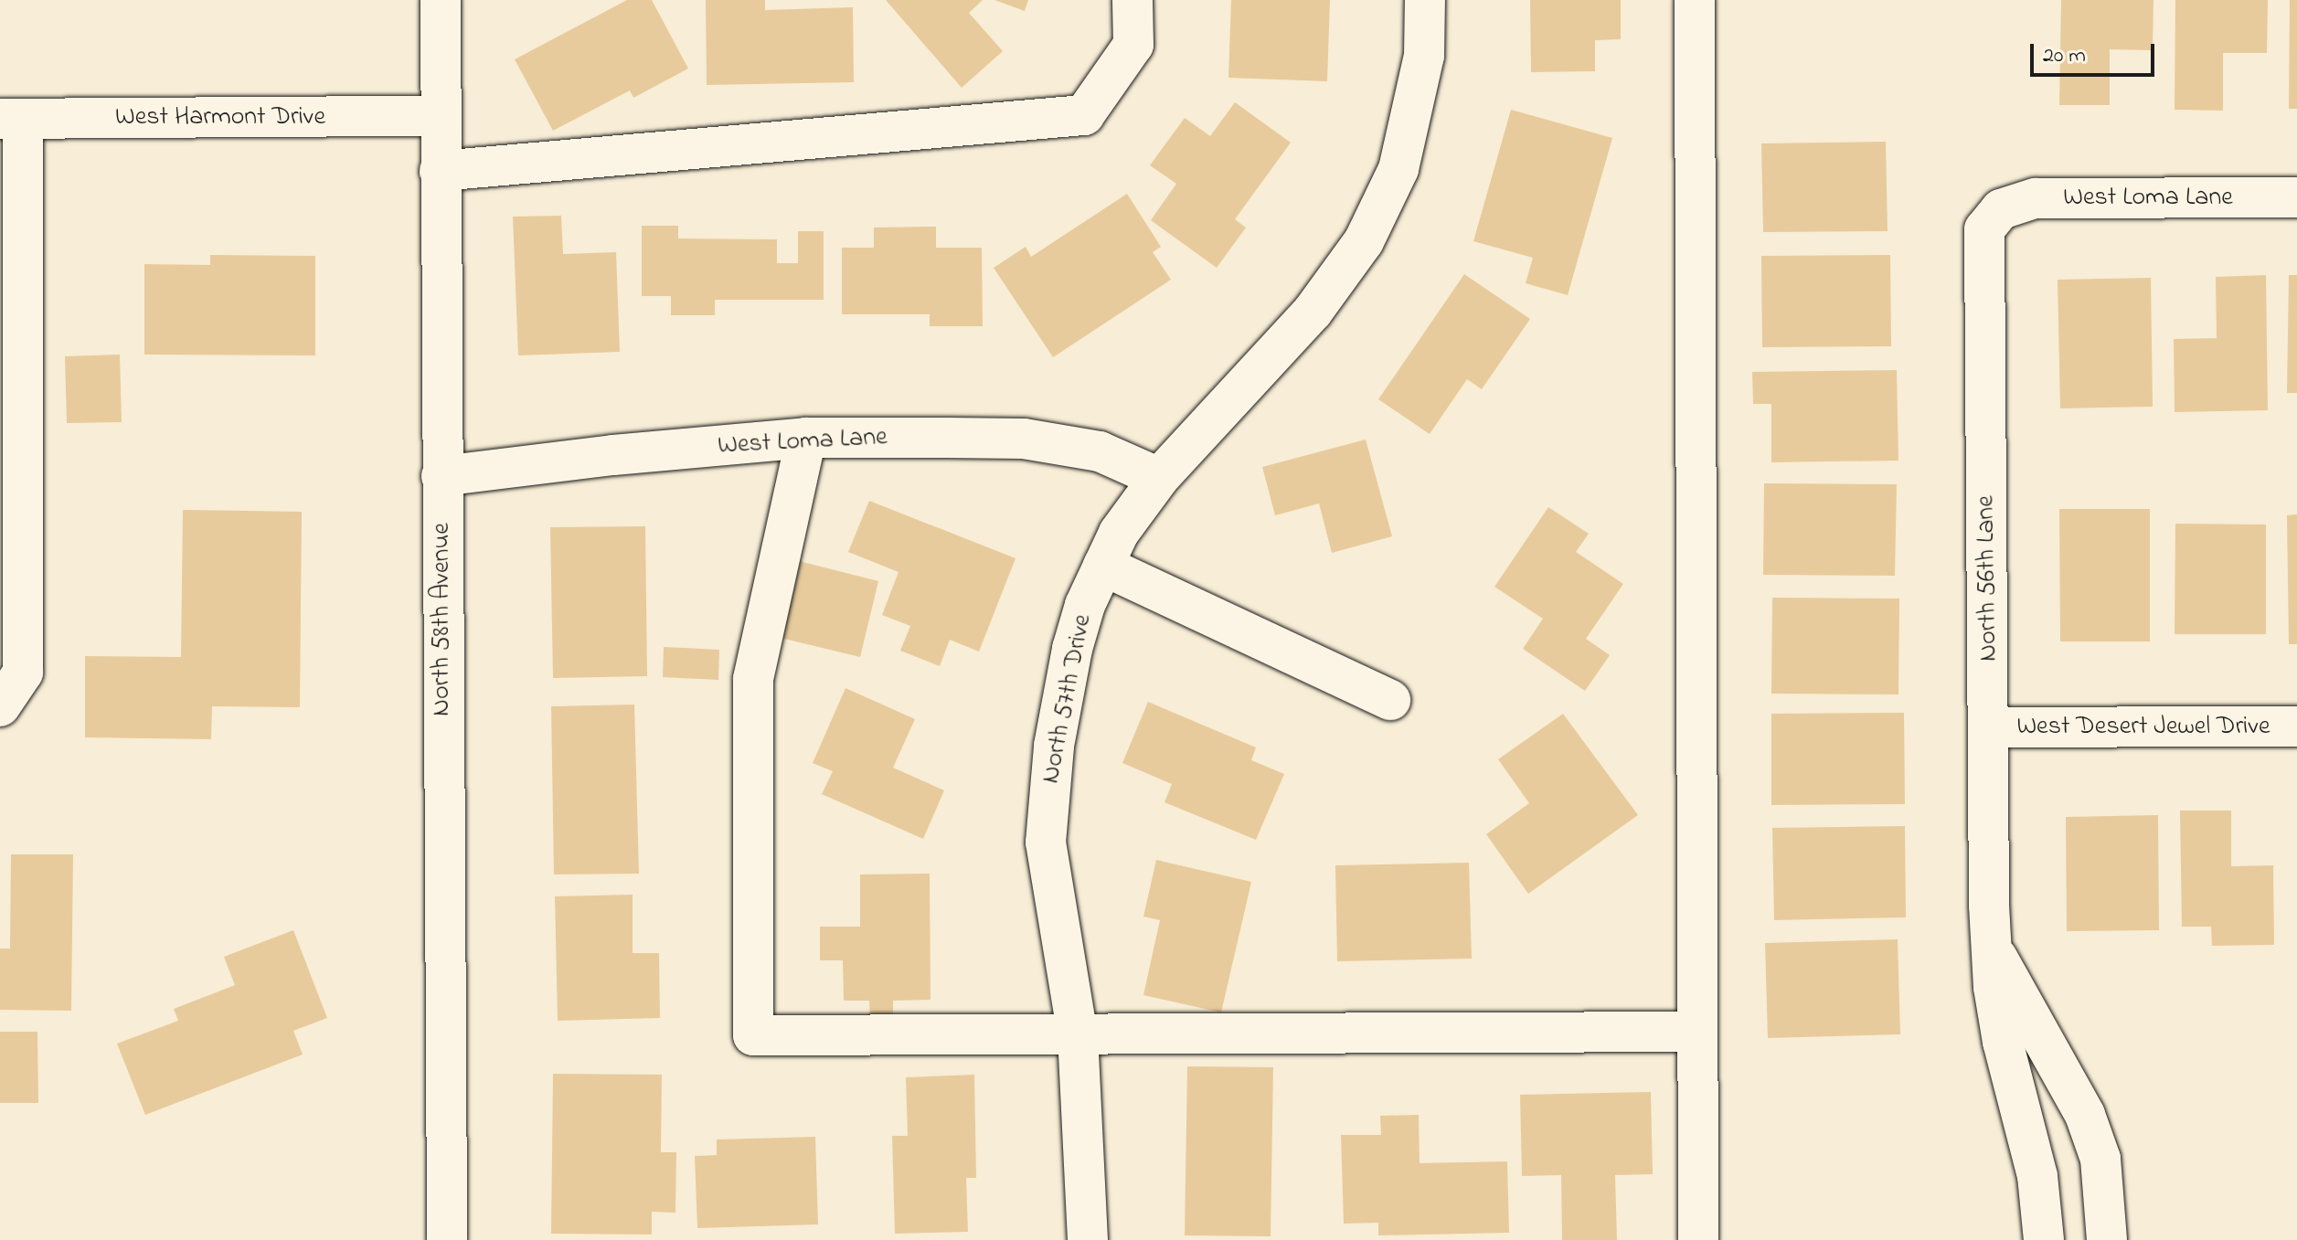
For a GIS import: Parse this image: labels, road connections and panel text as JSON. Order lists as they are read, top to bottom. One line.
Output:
{"streets":{"street":["West Harmont Drive","West Loma Lane","North 56th Lane","North 58th Avenue","North 57th Drive","West Desert Jewel Drive"]},"crossings":[["West Harmont Drive","North 58th Avenue"],["West Loma Lane","North 56th Lane"],["West Loma Lane","North 58th Avenue"],["West Loma Lane","North 57th Drive"],["North 56th Lane","West Desert Jewel Drive"]],"scale_bar":"20 m"}
